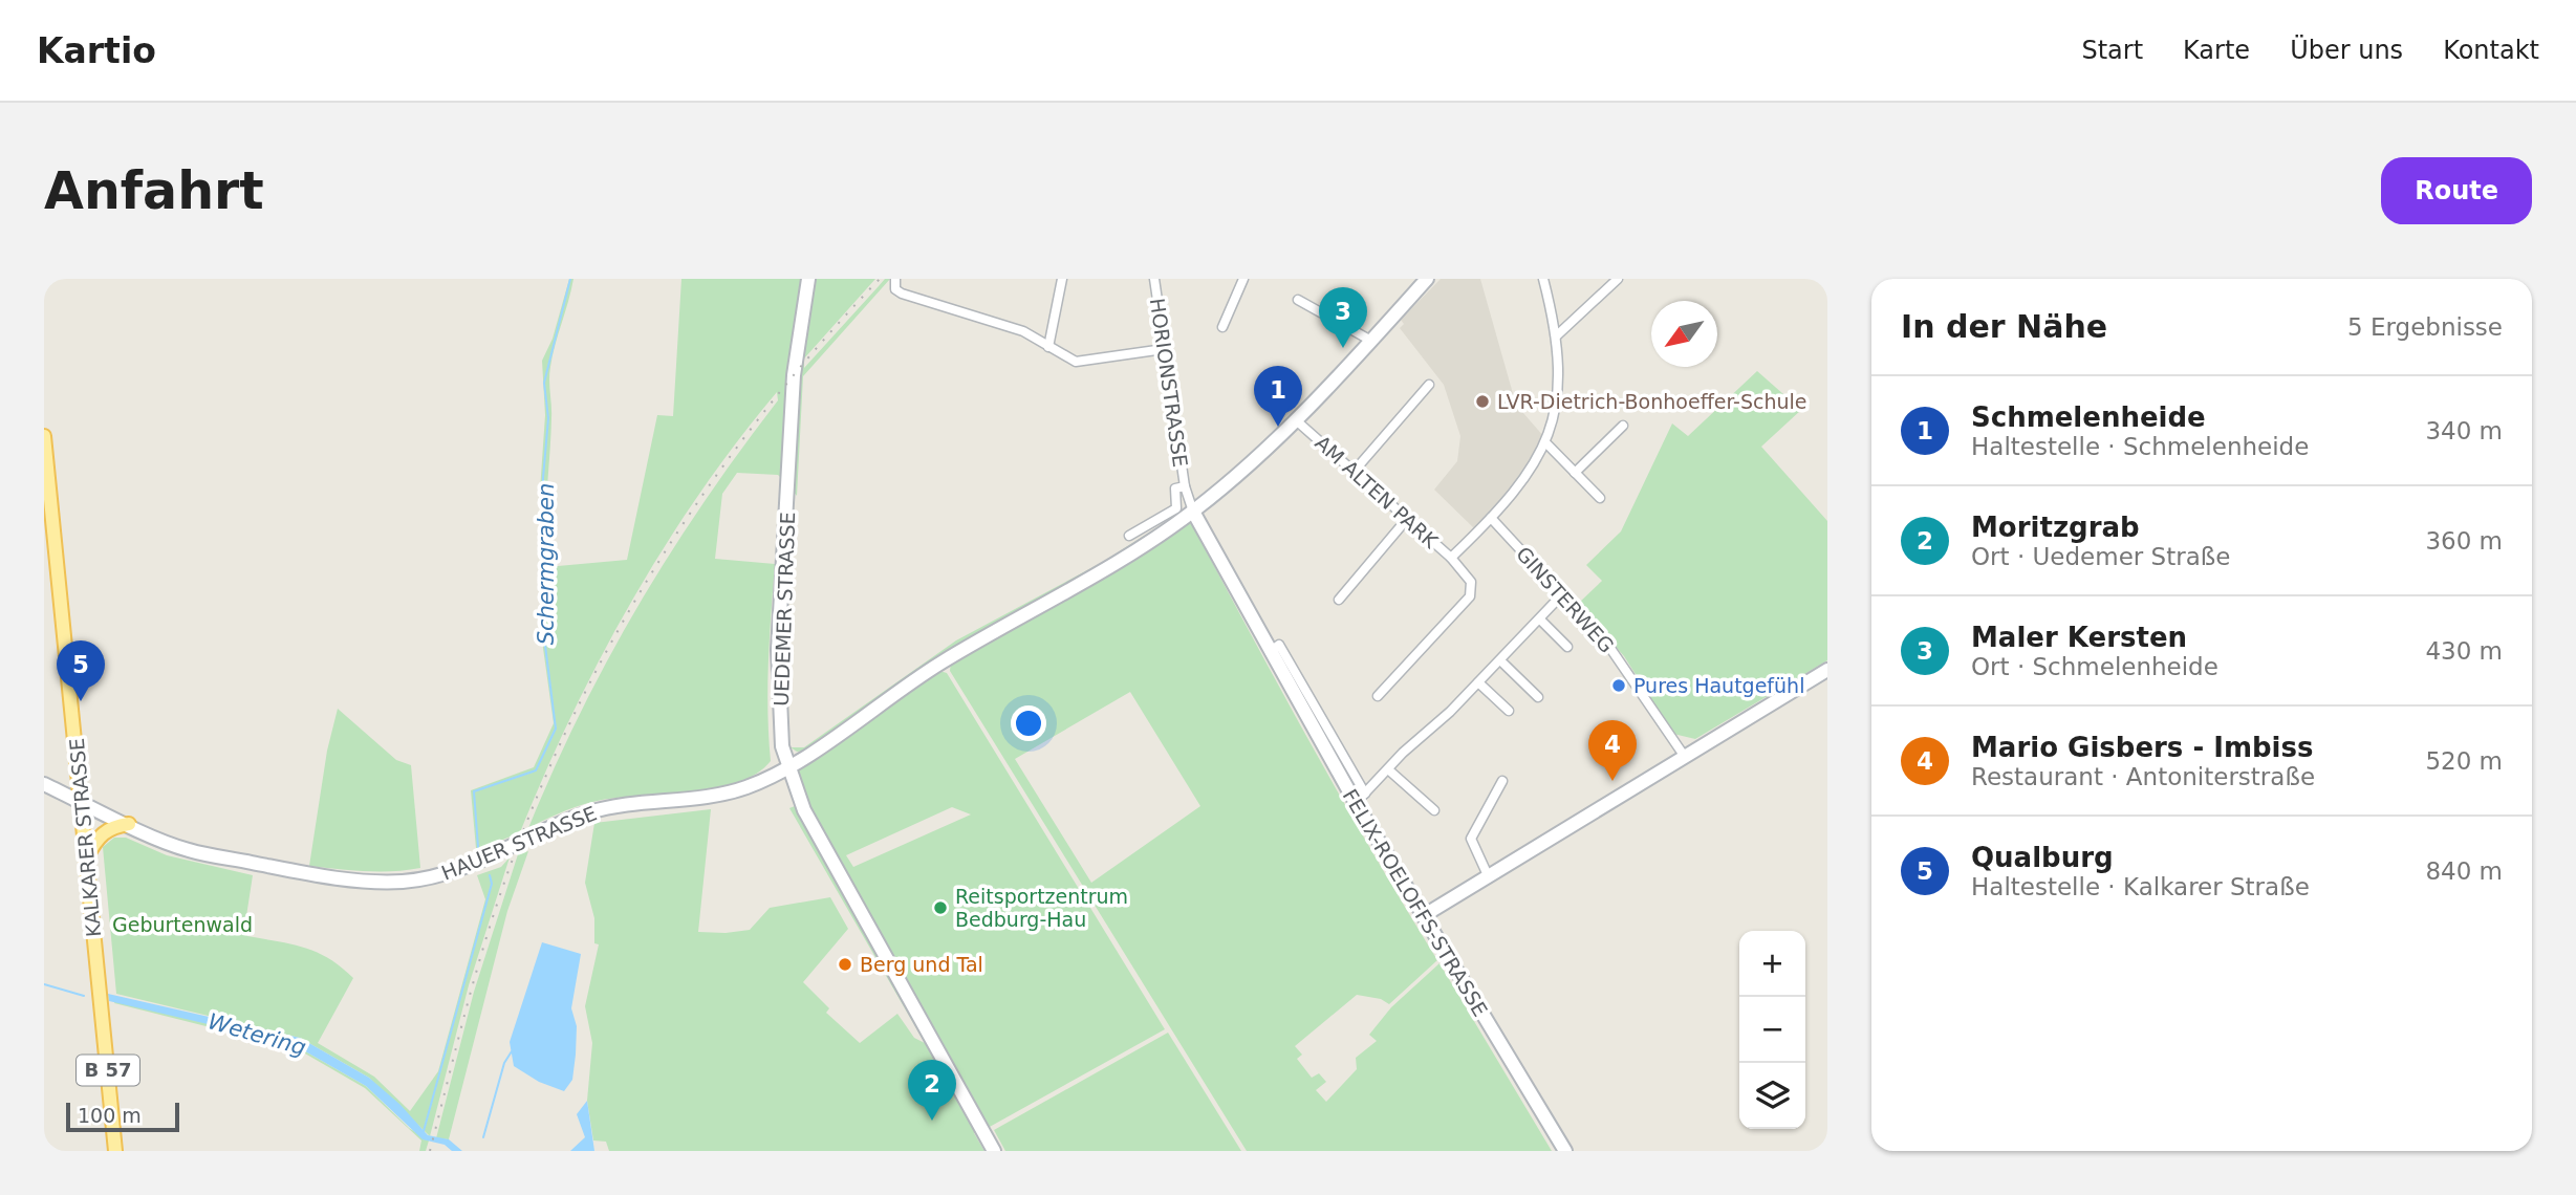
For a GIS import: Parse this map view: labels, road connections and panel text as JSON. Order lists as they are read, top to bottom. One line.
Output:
{"streets":{"main road":["KALKARER STRASSE","B 57"],"street":["HORIONSTRASSE","AM ALTEN PARK","GINSTERWEG","UEDEMER STRASSE","HAUER STRASSE","FELIX-ROELOFFS-STRASSE"]},"crossings":[["HORIONSTRASSE","HAUER STRASSE"],["HORIONSTRASSE","FELIX-ROELOFFS-STRASSE"],["AM ALTEN PARK","GINSTERWEG"],["AM ALTEN PARK","HAUER STRASSE"],["UEDEMER STRASSE","HAUER STRASSE"],["KALKARER STRASSE","HAUER STRASSE"],["HAUER STRASSE","FELIX-ROELOFFS-STRASSE"]],"water":["Schermgraben","Wetering"],"parks":["Geburtenwald"],"places":["LVR-Dietrich-Bonhoeffer-Schule","Pures Hautgefühl","Reitsportzentrum Bedburg-Hau","Berg und Tal"],"scale_bar":"100 m","north":"bottom left","page":{"header":"Kartio","nav":["Start","Karte","Über uns","Kontakt"],"buttons":"Route","title":"Anfahrt","heading":["In der Nähe","5 Ergebnisse"],"pins":["3","1","5","4","2"],"list":[{"mark":"1","name":"Schmelenheide","note":"Haltestelle · Schmelenheide","value":"340 m"},{"mark":"2","name":"Moritzgrab","note":"Ort · Uedemer Straße","value":"360 m"},{"mark":"3","name":"Maler Kersten","note":"Ort · Schmelenheide","value":"430 m"},{"mark":"4","name":"Mario Gisbers - Imbiss","note":"Restaurant · Antoniterstraße","value":"520 m"},{"mark":"5","name":"Qualburg","note":"Haltestelle · Kalkarer Straße","value":"840 m"}],"map_buttons":["+","−"],"scale":"100 m"}}
